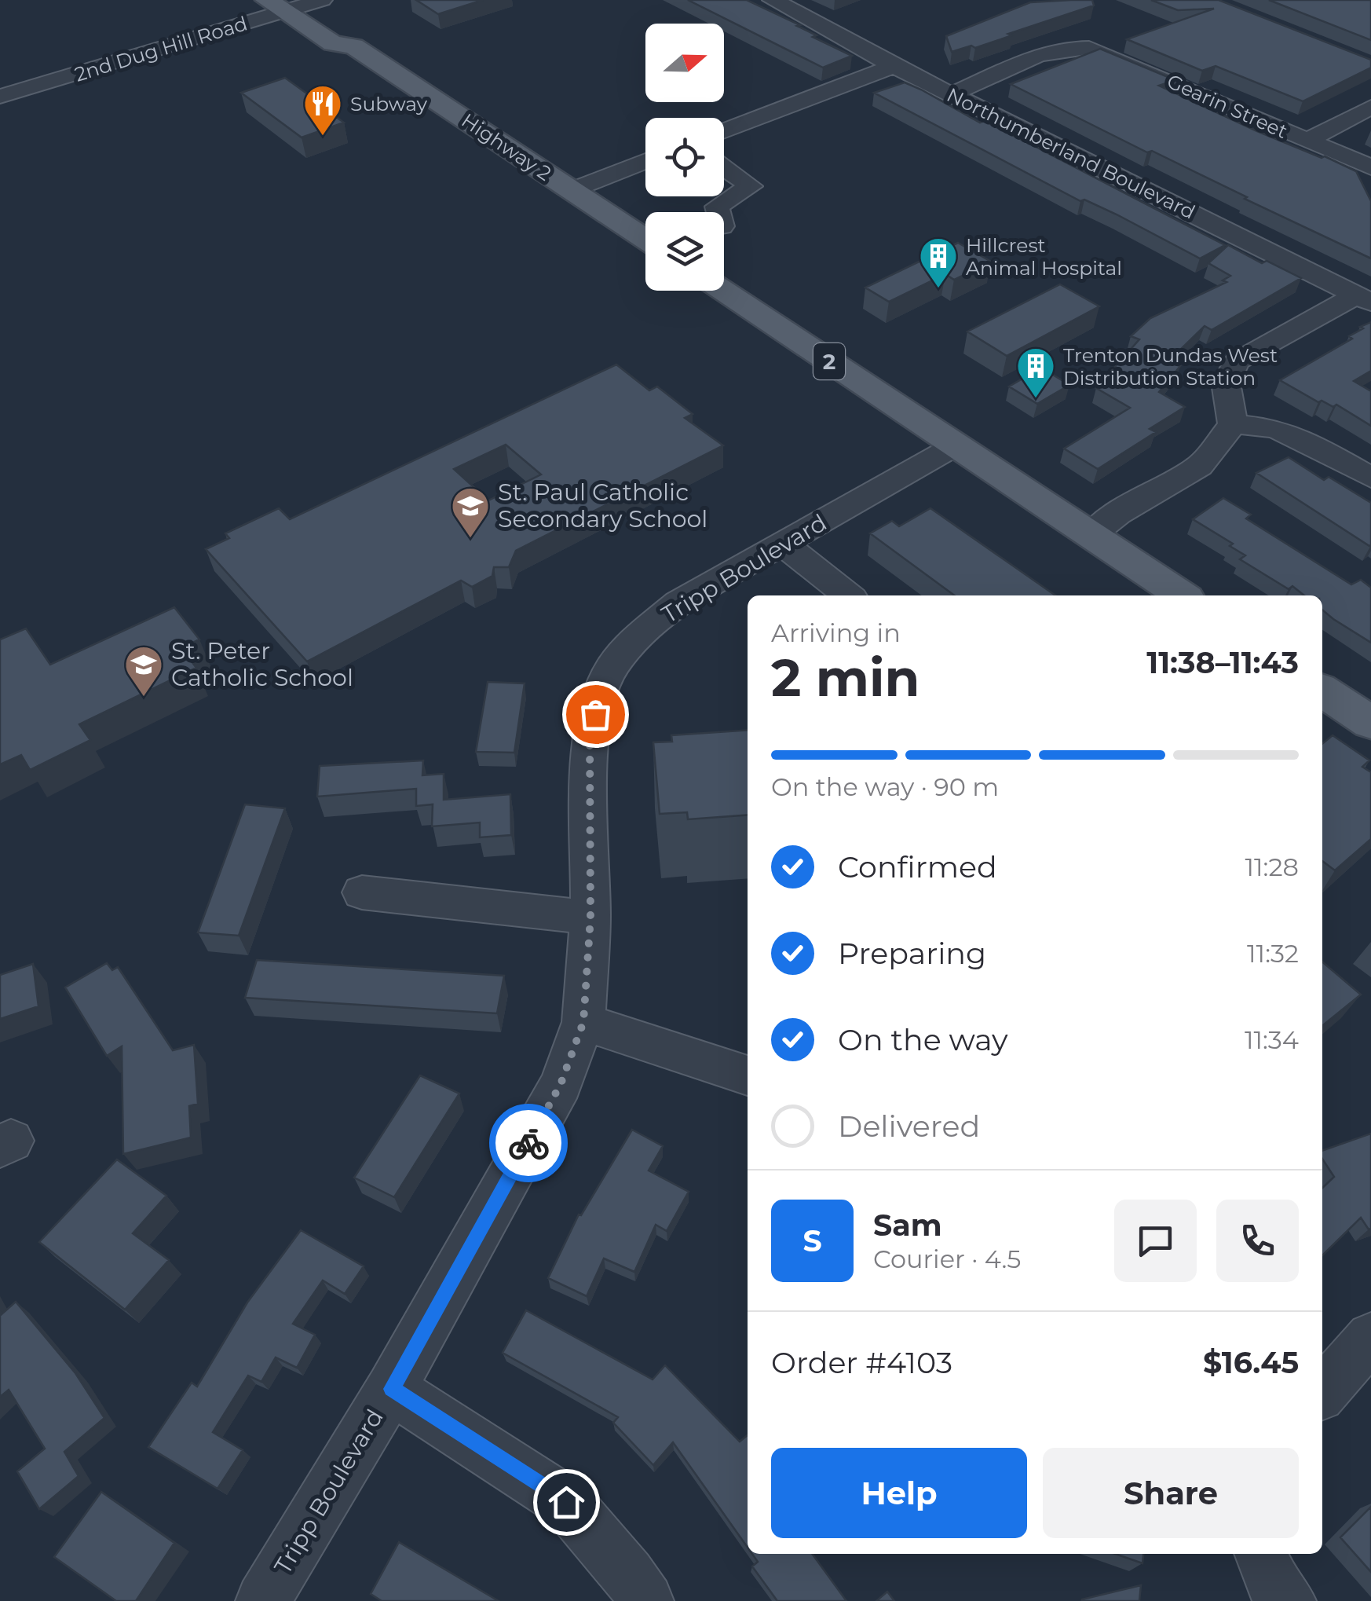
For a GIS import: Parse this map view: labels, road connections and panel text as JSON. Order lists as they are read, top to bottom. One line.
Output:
{"streets":{"main road":["Highway 2","2"],"street":["2nd Dug Hill Road","Gearin Street","Northumberland Boulevard","Tripp Boulevard"]},"crossings":[["2nd Dug Hill Road","Highway 2"],["Gearin Street","Northumberland Boulevard"],["2","Tripp Boulevard"]],"places":{"restaurant":["Subway"],"building":["Hillcrest Animal Hospital","Trenton Dundas West Distribution Station"],"school or university":["St. Paul Catholic Secondary School","St. Peter Catholic School"]},"north":"right","page":{"heading":["2 min","Arriving in","11:38–11:43"],"panel":["Sam","Courier · 4.5","Order #4103","$16.45"],"bar":"On the way · 90 m","list":[["Confirmed","11:28"],["Preparing","11:32"],["On the way","11:34"],"Delivered"],"round":"S","buttons":["Help","Share"]}}
